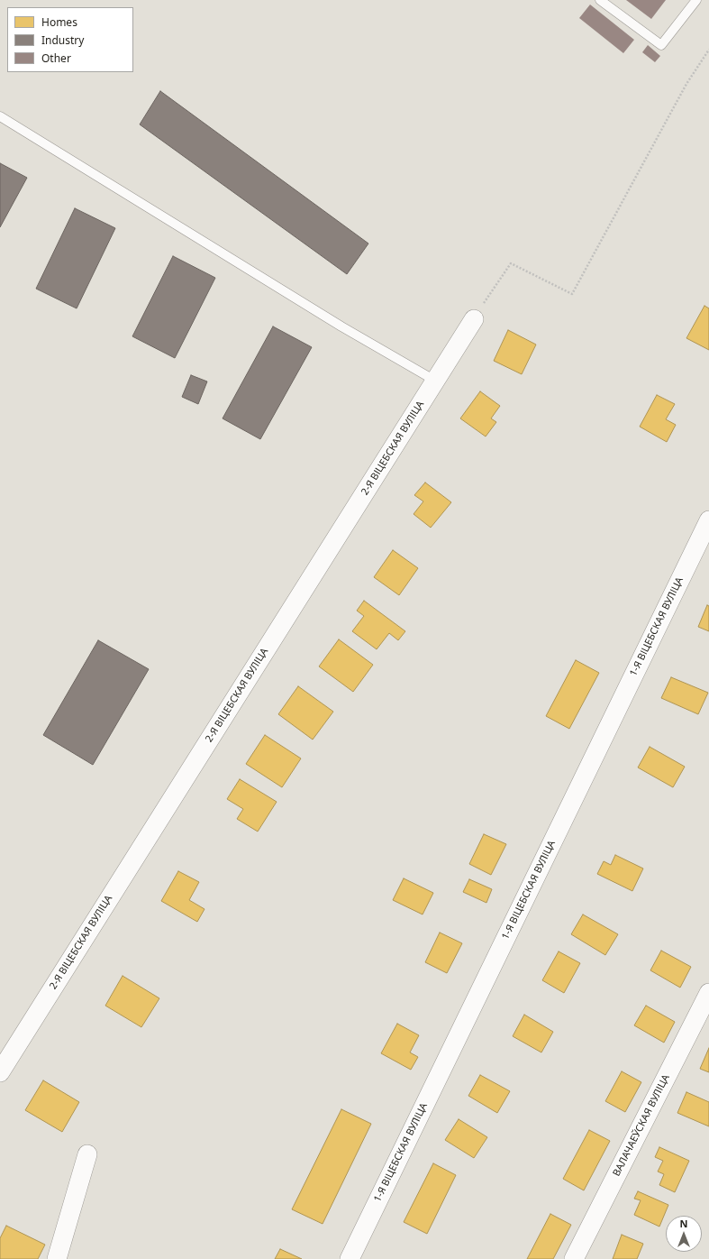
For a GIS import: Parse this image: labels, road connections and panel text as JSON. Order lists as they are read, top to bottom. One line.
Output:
{"streets":{"street":["2-Я ВІЦЕБСКАЯ ВУЛІЦА","1-Я ВІЦЕБСКАЯ ВУЛІЦА","ВАЛАЧАЕЎСКАЯ ВУЛІЦА"]},"legend":["Homes","Industry","Other"],"north":"top"}
